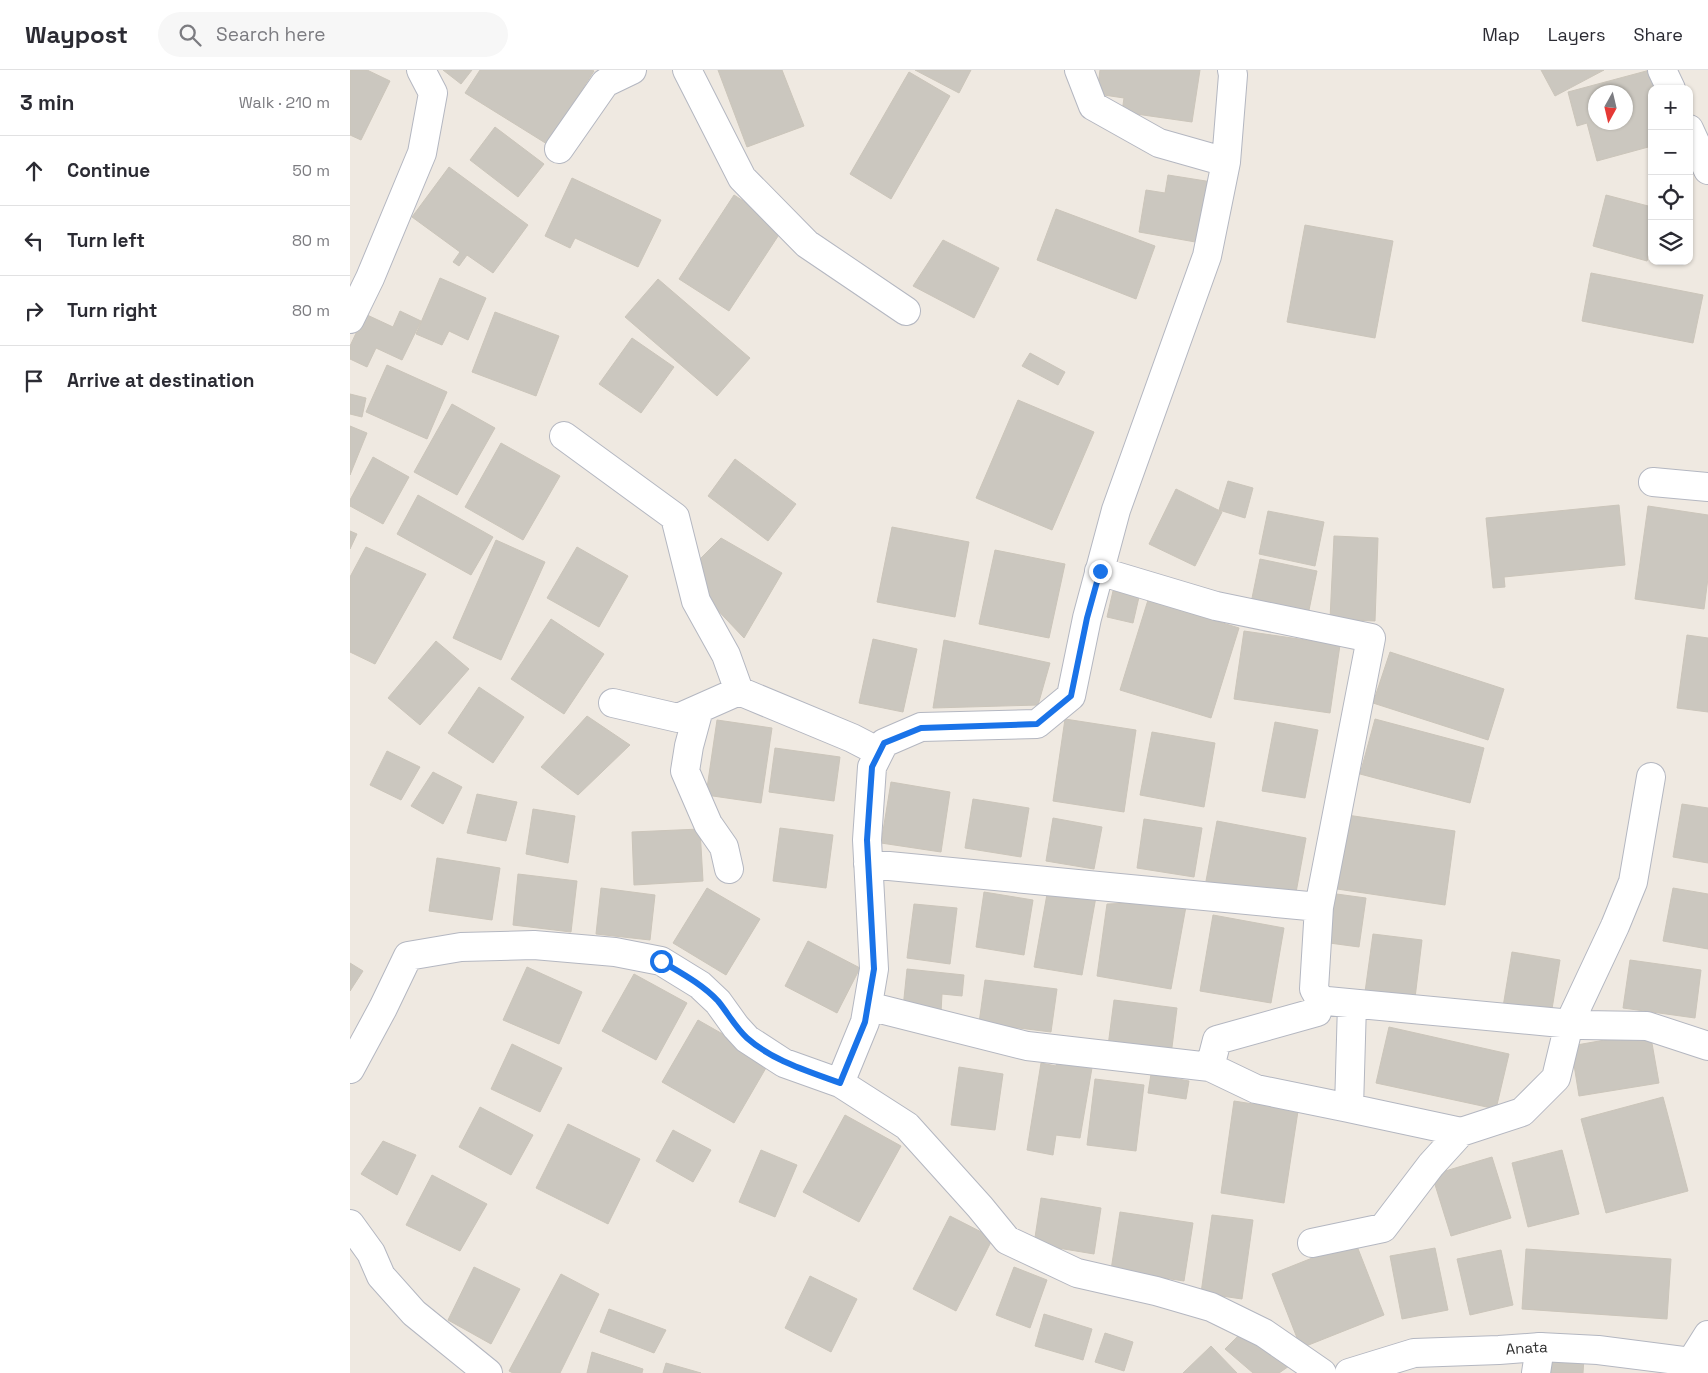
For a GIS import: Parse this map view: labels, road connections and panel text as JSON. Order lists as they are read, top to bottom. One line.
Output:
{"streets":{"street":["Anata"]},"north":"bottom","page":{"header":"Waypost","search":"Search here","nav":["Map","Layers","Share"],"heading":["3 min","Walk · 210 m"],"map_buttons":["+","−"],"list":[["Continue","50 m"],["Turn left","80 m"],["Turn right","80 m"],"Arrive at destination"]}}
